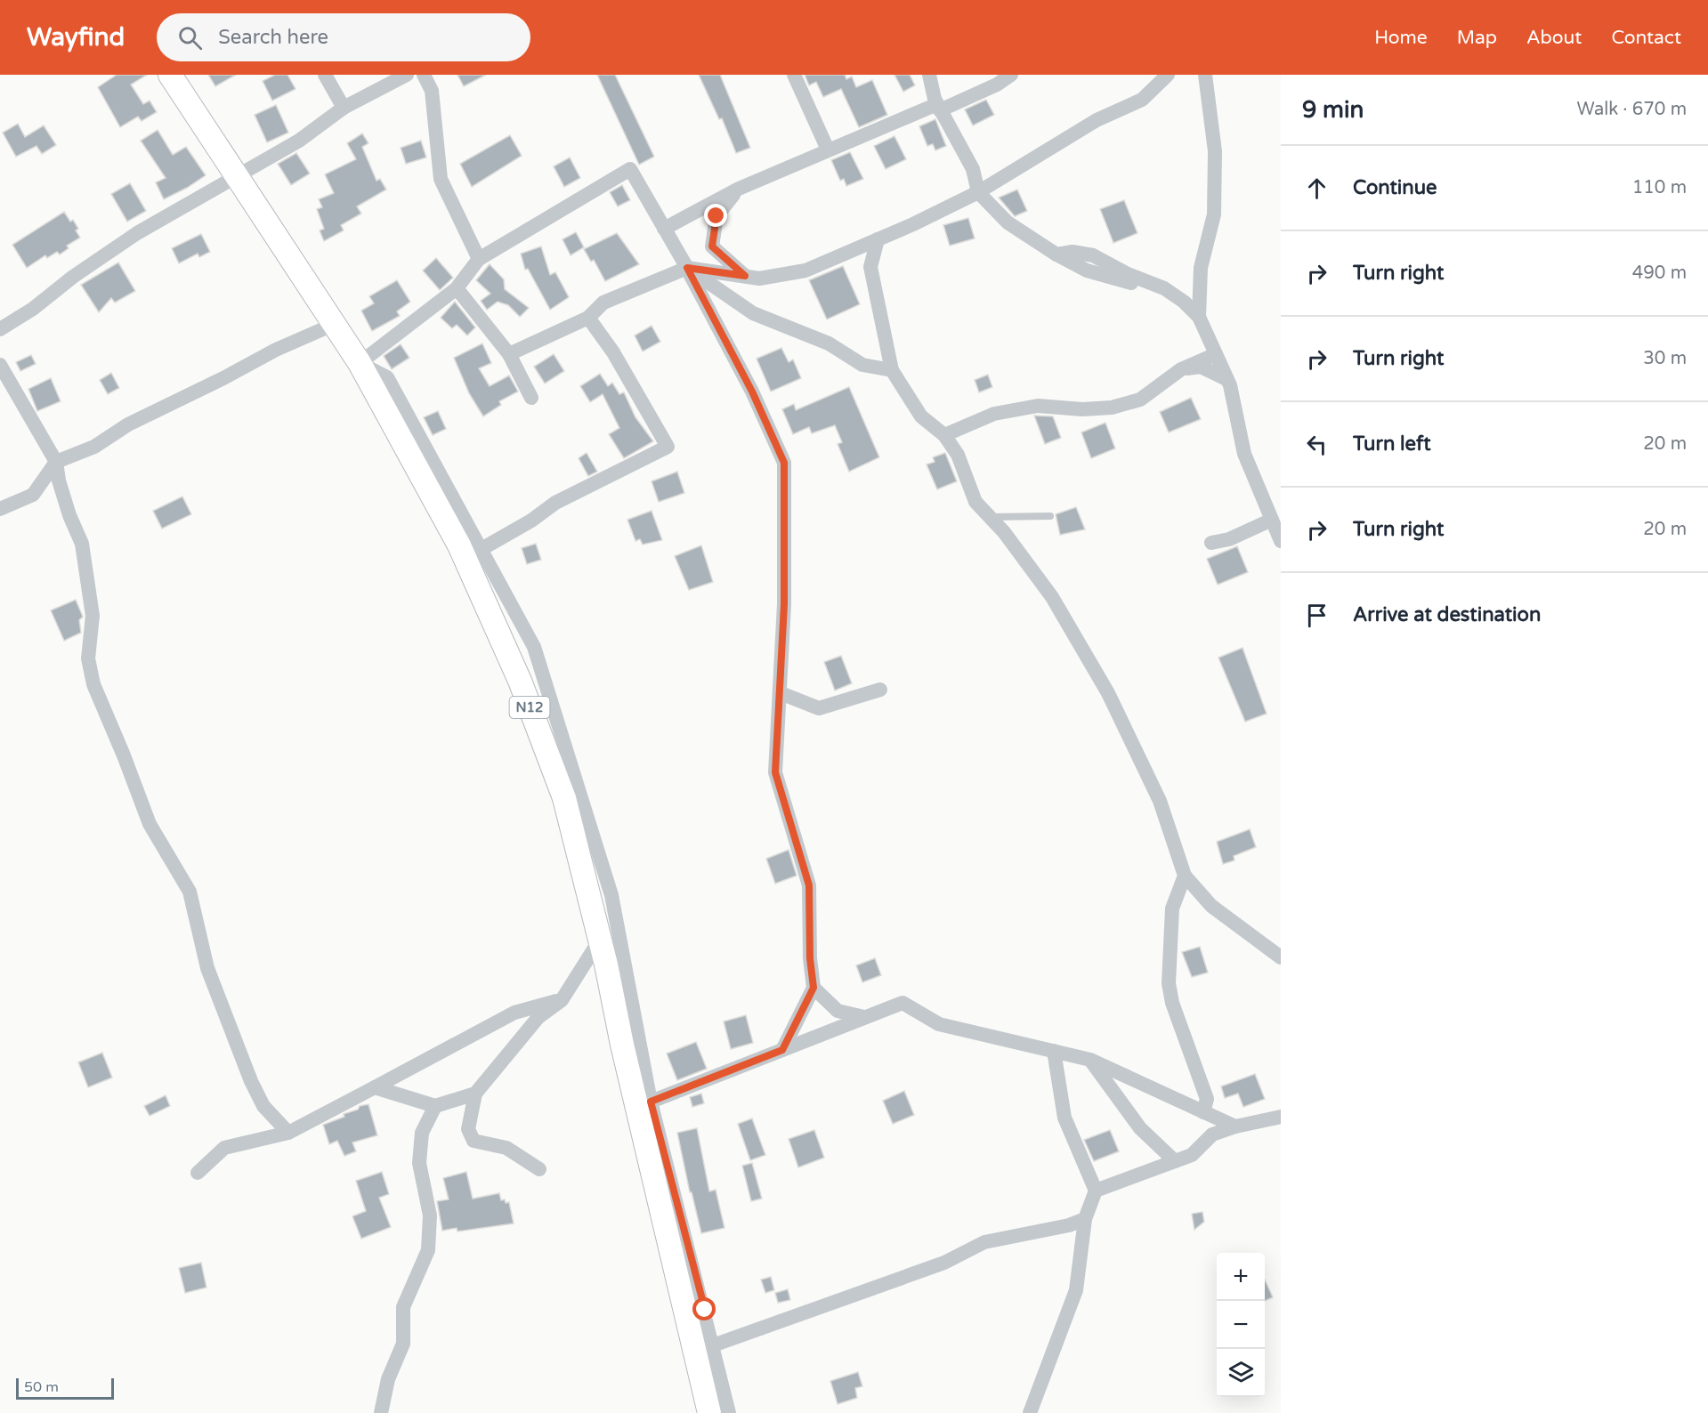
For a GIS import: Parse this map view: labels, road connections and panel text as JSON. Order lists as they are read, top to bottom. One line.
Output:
{"streets":{"main road":["N12"]},"scale_bar":"50 m","page":{"header":"Wayfind","search":"Search here","nav":["Home","Map","About","Contact"],"heading":["9 min","Walk · 670 m"],"list":[["Continue","110 m"],["Turn right","490 m"],["Turn right","30 m"],["Turn left","20 m"],["Turn right","20 m"],"Arrive at destination"],"map_buttons":["+","−"],"scale":"50 m"}}
